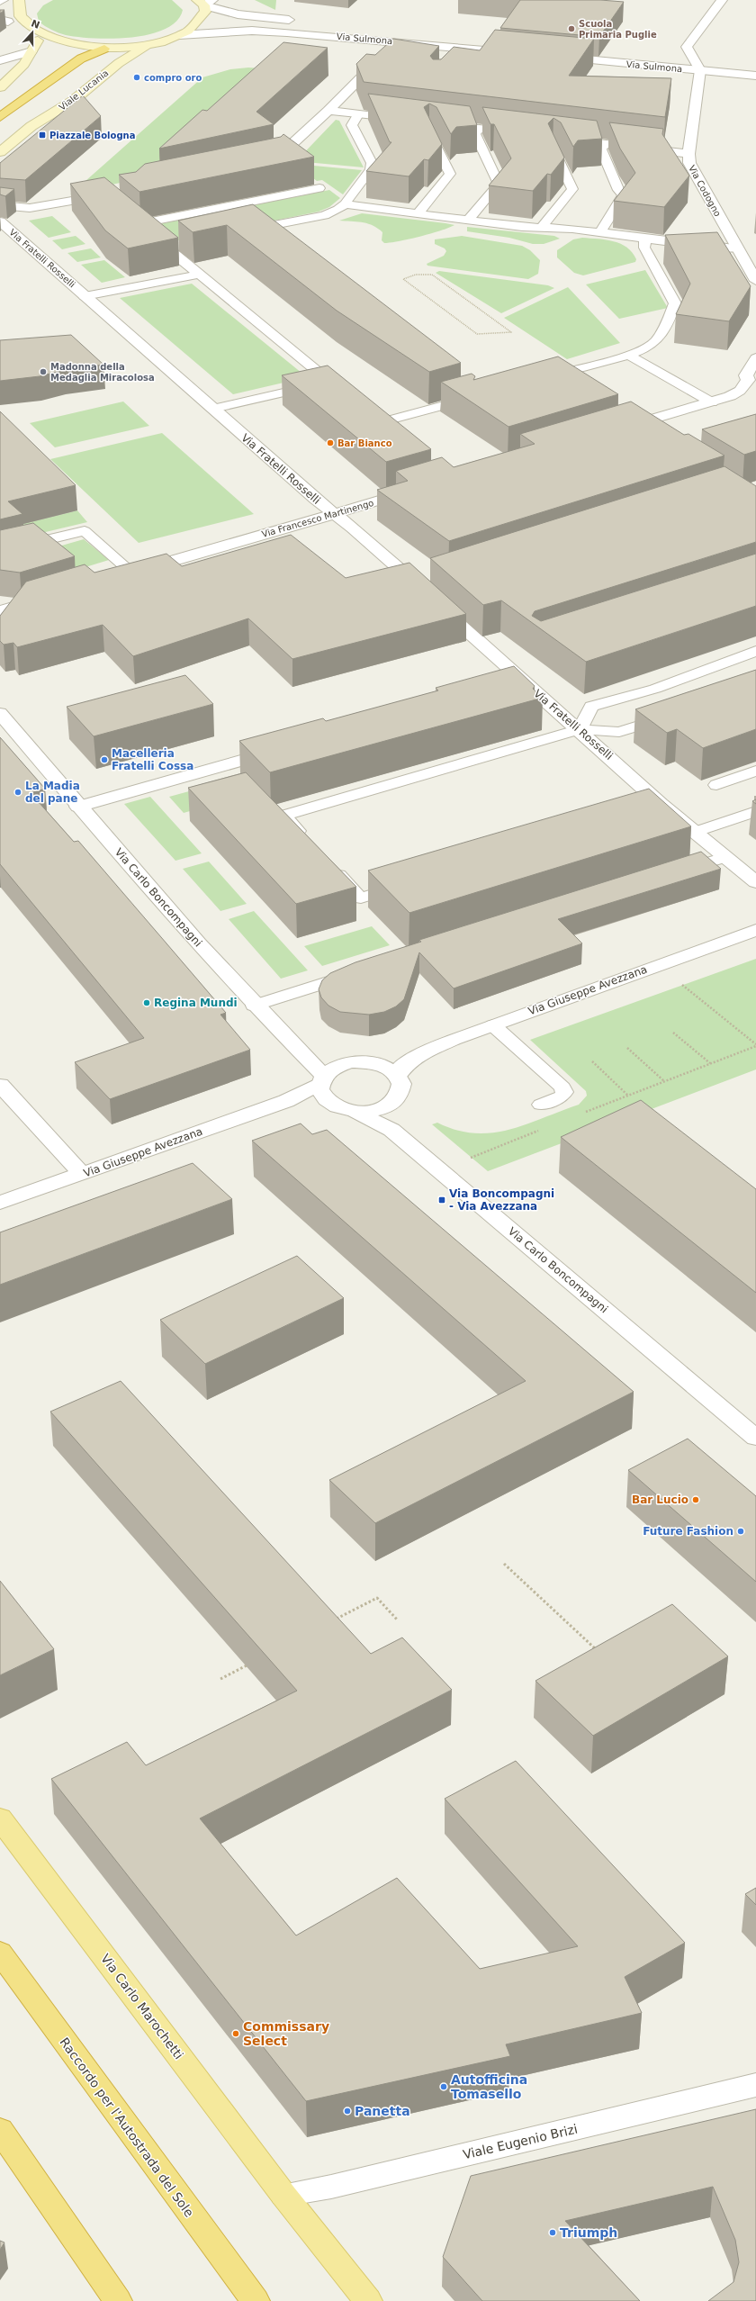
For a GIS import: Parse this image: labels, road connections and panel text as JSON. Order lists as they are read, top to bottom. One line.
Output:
{"streets":{"highway":["Raccordo per l'Autostrada del Sole"],"main road":["Viale Lucania","Via Carlo Marochetti"],"street":["Via Sulmona","Via Codogno","Via Fratelli Rosselli","Via Francesco Martinengo","Via Carlo Boncompagni","Via Giuseppe Avezzana","Viale Eugenio Brizi"]},"crossings":[["Via Sulmona","Via Codogno"],["Via Fratelli Rosselli","Via Francesco Martinengo"],["Via Carlo Boncompagni","Via Giuseppe Avezzana"],["Via Carlo Marochetti","Viale Eugenio Brizi"]],"places":{"other":["Scuola Primaria Puglie","compro oro","Madonna della Medaglia Miracolosa","Bar Bianco","Macelleria Fratelli Cossa","La Madia del pane","Regina Mundi","Bar Lucio","Future Fashion","Commissary Select","Autofficina Tomasello","Panetta","Triumph"],"transit":["Piazzale Bologna","Via Boncompagni - Via Avezzana"]},"north":"top"}
